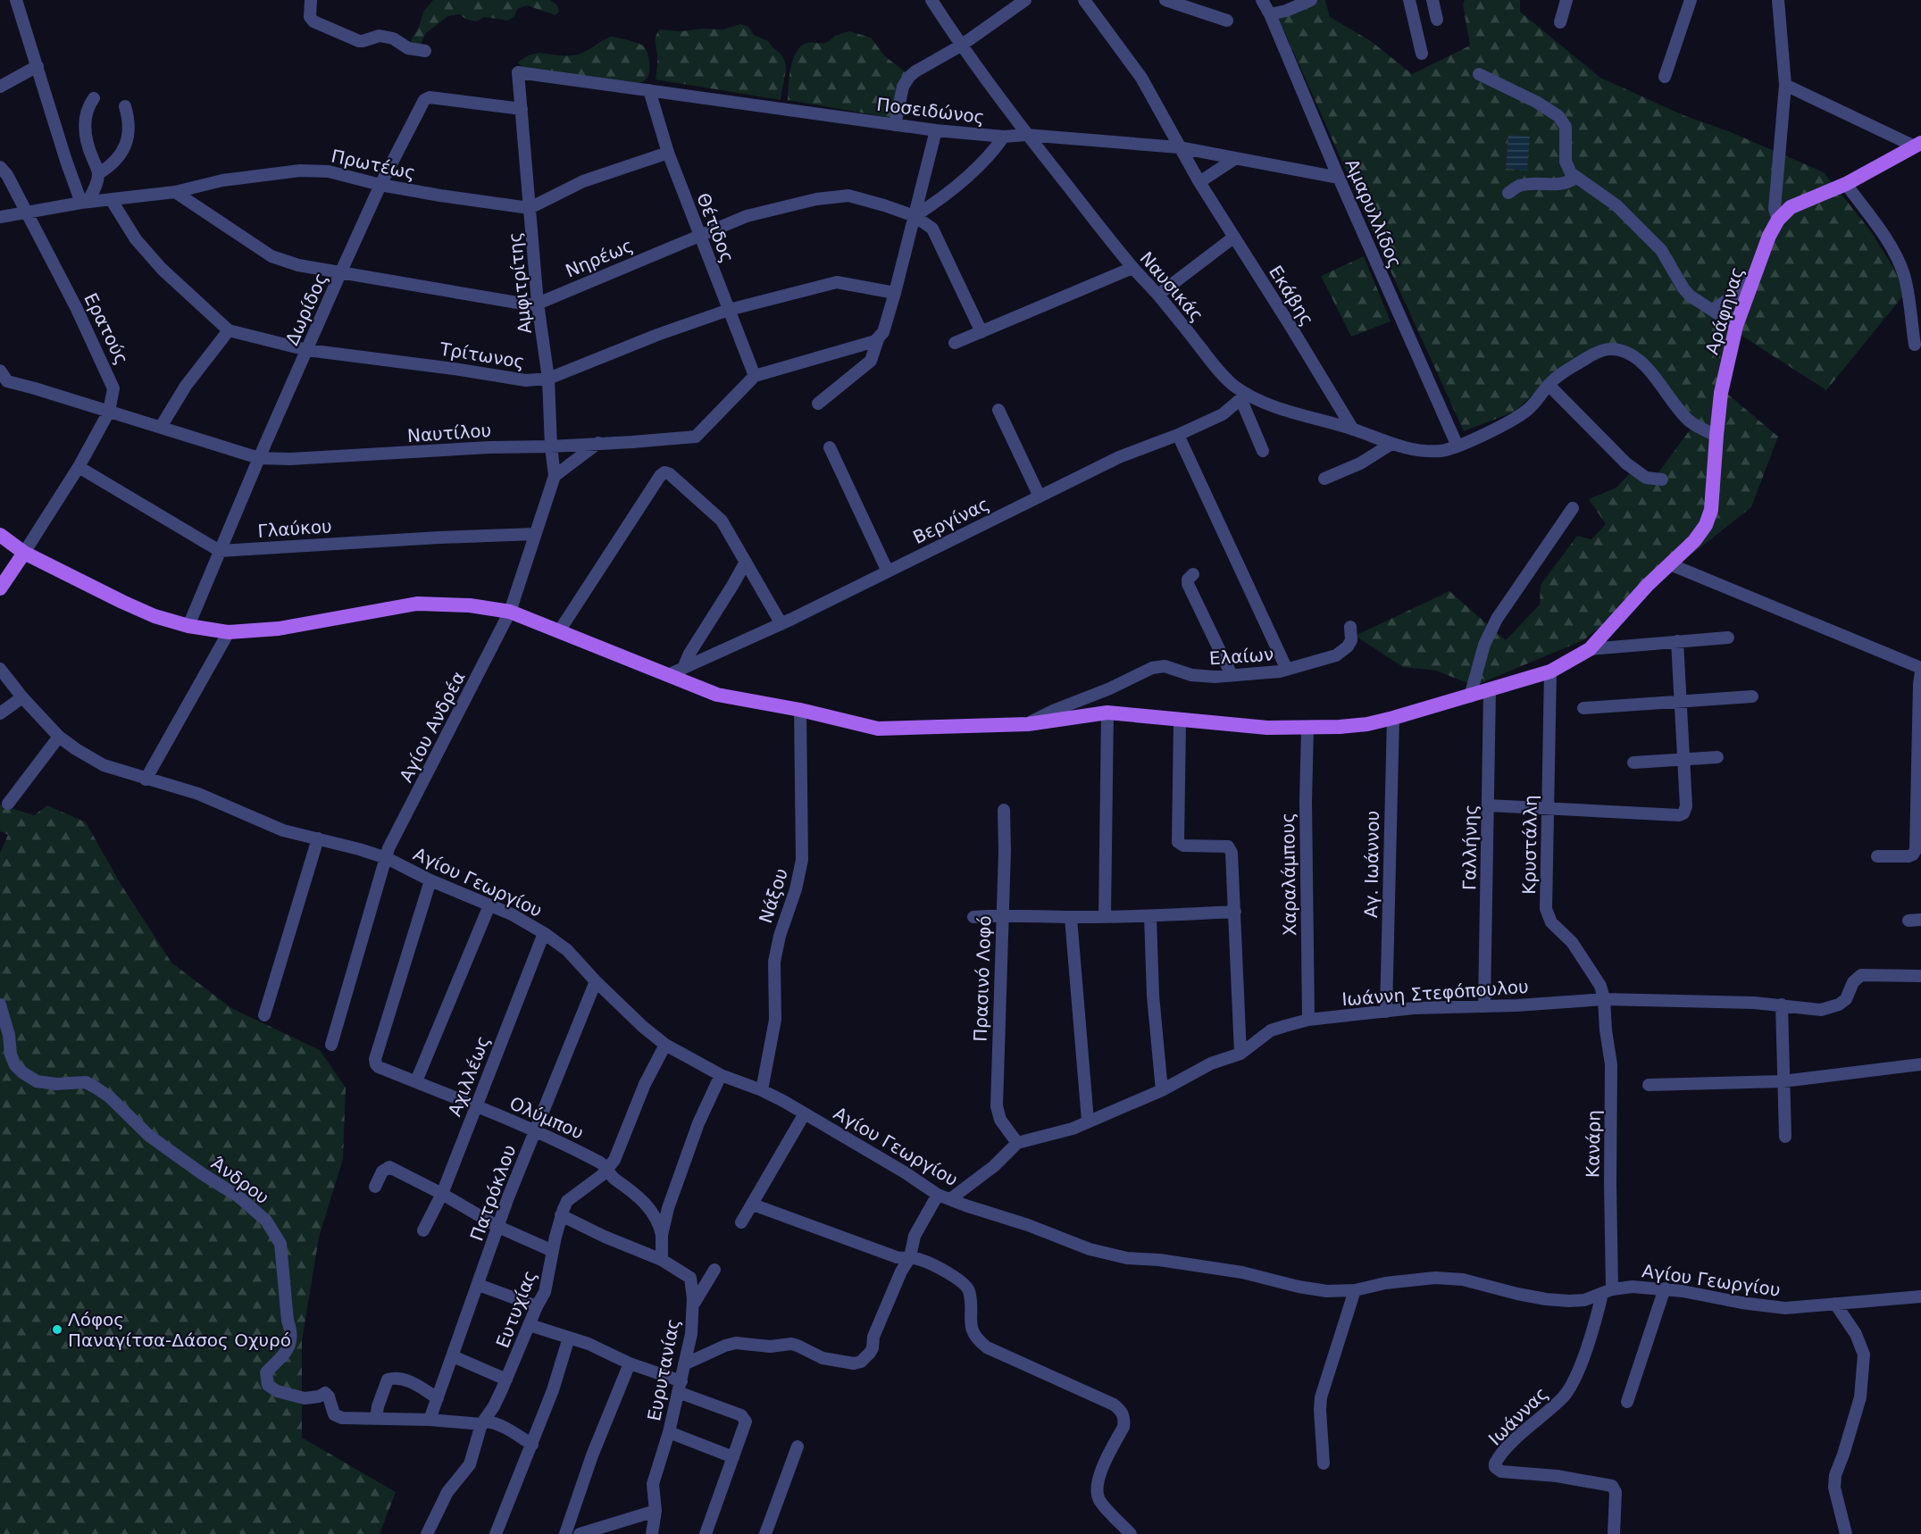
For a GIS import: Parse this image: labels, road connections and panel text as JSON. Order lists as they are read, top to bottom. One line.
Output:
{"streets":{"main road":["Αράφηνας","Ερατούς"],"street":["Ποσειδώνος","Πρωτέως","Αμαρυλλίδος","Θέτιδος","Νηρέως","Αμφιτρίτης","Ναυσικάς","Εκάβης","Δωρίδος","Τρίτωνος","Ναυτίλου","Βεργίνας","Γλαύκου","Ελαίων","Αγίου Ανδρέα","Κρυστάλλη","Γαλλήνης","Αγ. Ιωάννου","Χαραλάμπους","Αγίου Γεωργίου","Νάξου","Πρασινό Λοφό","Ιωάννη Στεφόπουλου","Αχιλλέως","Ολύμπου","Κανάρη","Άνδρου","Πατρόκλου","Ευτυχίας","Ευρυτανίας","Ιωάννας"]},"crossings":[["Ποσειδώνος","Αμαρυλλίδος"],["Ποσειδώνος","Θέτιδος"],["Ποσειδώνος","Αμφιτρίτης"],["Ποσειδώνος","Ναυσικάς"],["Ποσειδώνος","Εκάβης"],["Πρωτέως","Νηρέως"],["Πρωτέως","Αμφιτρίτης"],["Πρωτέως","Δωρίδος"],["Πρωτέως","Ερατούς"],["Πρωτέως","Τρίτωνος"],["Θέτιδος","Νηρέως"],["Θέτιδος","Τρίτωνος"],["Θέτιδος","Ναυτίλου"],["Νηρέως","Αμφιτρίτης"],["Νηρέως","Δωρίδος"],["Αμφιτρίτης","Δωρίδος"],["Αμφιτρίτης","Αράφηνας"],["Αμφιτρίτης","Τρίτωνος"],["Αμφιτρίτης","Ναυτίλου"],["Αμφιτρίτης","Γλαύκου"],["Αμφιτρίτης","Αγίου Ανδρέα"],["Ναυσικάς","Εκάβης"],["Ναυσικάς","Βεργίνας"],["Δωρίδος","Αράφηνας"],["Δωρίδος","Τρίτωνος"],["Δωρίδος","Ναυτίλου"],["Δωρίδος","Γλαύκου"],["Αράφηνας","Ερατούς"],["Αράφηνας","Βεργίνας"],["Αράφηνας","Ελαίων"],["Αράφηνας","Αγίου Ανδρέα"],["Αράφηνας","Κρυστάλλη"],["Αράφηνας","Γαλλήνης"],["Αράφηνας","Αγ. Ιωάννου"],["Αράφηνας","Χαραλάμπους"],["Αράφηνας","Νάξου"],["Ερατούς","Ναυτίλου"],["Αγίου Ανδρέα","Αγίου Γεωργίου"],["Κρυστάλλη","Ιωάννη Στεφόπουλου"],["Κρυστάλλη","Κανάρη"],["Γαλλήνης","Ιωάννη Στεφόπουλου"],["Αγ. Ιωάννου","Ιωάννη Στεφόπουλου"],["Χαραλάμπους","Ιωάννη Στεφόπουλου"],["Αγίου Γεωργίου","Νάξου"],["Αγίου Γεωργίου","Αχιλλέως"],["Αγίου Γεωργίου","Ολύμπου"],["Αγίου Γεωργίου","Κανάρη"],["Αγίου Γεωργίου","Πατρόκλου"],["Αγίου Γεωργίου","Ευτυχίας"],["Αγίου Γεωργίου","Ιωάννας"],["Πρασινό Λοφό","Ιωάννη Στεφόπουλου"],["Ιωάννη Στεφόπουλου","Κανάρη"],["Αχιλλέως","Ολύμπου"],["Ολύμπου","Πατρόκλου"],["Ολύμπου","Ευτυχίας"],["Κανάρη","Ιωάννας"],["Άνδρου","Πατρόκλου"],["Άνδρου","Ευτυχίας"]],"places":["Λόφος Παναγίτσα-Δάσος Οχυρό"]}
